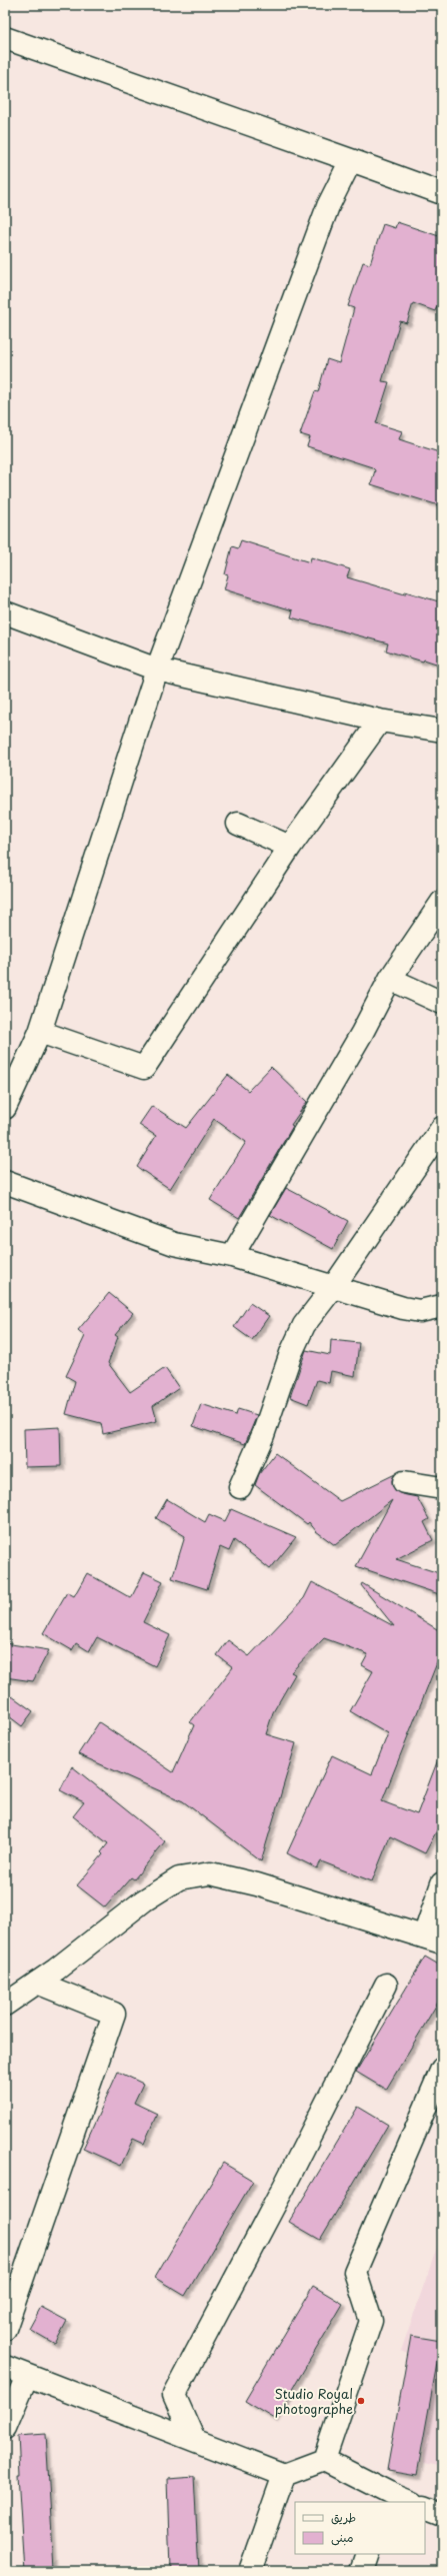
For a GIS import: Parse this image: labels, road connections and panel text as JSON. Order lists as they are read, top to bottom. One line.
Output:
{"places":["Studio Royal photographe"],"legend":["طريق","مبنى"]}
